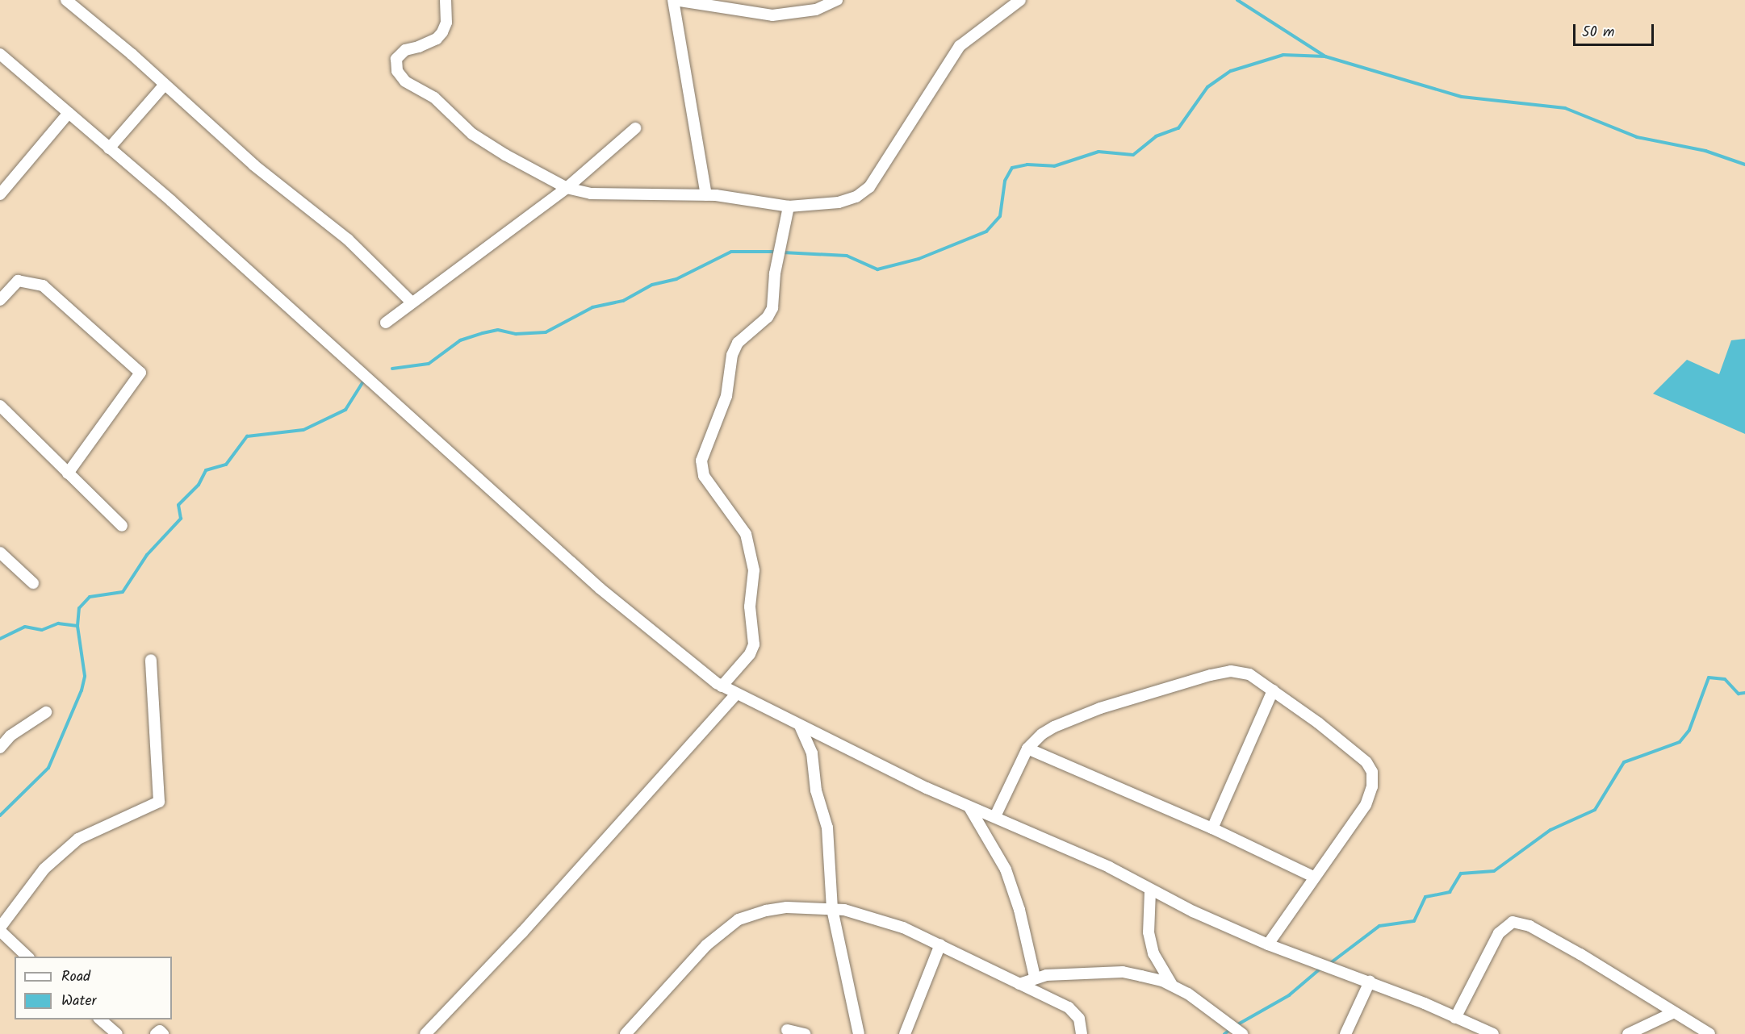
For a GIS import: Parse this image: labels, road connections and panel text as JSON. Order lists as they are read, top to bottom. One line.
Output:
{"legend":["Road","Water"],"scale_bar":"50 m"}
